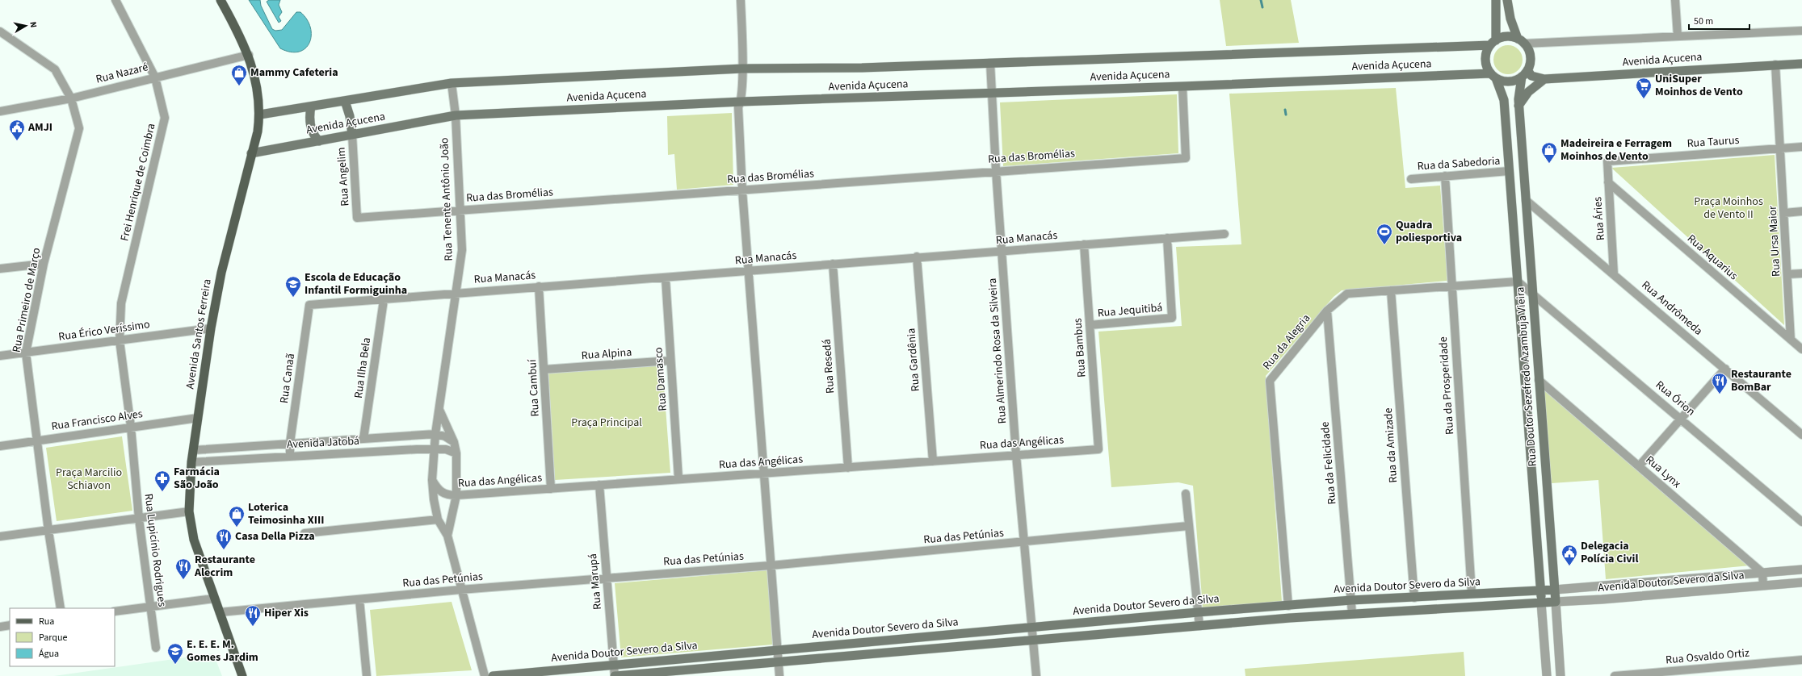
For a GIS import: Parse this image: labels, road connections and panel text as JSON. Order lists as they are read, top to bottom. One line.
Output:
{"streets":{"main road":["Avenida Açucena","Avenida Santos Ferreira","Rua Doutor Sezefredo Azambuja Vieira","Avenida Doutor Severo da Silva"],"street":["Rua Nazaré","Rua Taurus","Rua das Bromélias","Rua da Sabedoria","Rua Angelim","Frei Henrique de Coimbra","Rua Tenente Antônio João","Rua Áries","Rua Manacás","Rua Ursa Maior","Rua Aquarius","Rua Primeiro de Março","Rua Andrômeda","Rua Jequitibá","Rua Érico Veríssimo","Rua da Alegria","Rua Bambus","Rua Almerindo Rosa da Silveira","Rua Alpina","Rua Gardênia","Rua Resedá","Rua Ilha Bela","Rua Canaã","Rua Damasco","Rua da Prosperidade","Rua Cambuí","Rua Órion","Rua Francisco Alves","Avenida Jatobá","Rua das Angélicas","Rua da Amizade","Rua da Felicidade","Rua Lynx","Rua das Petúnias","Rua Lupicínio Rodrigues","Rua Marupá","Rua Osvaldo Ortiz"]},"crossings":[["Avenida Açucena","Rua das Bromélias"],["Avenida Açucena","Rua Angelim"],["Avenida Açucena","Rua Tenente Antônio João"],["Avenida Açucena","Rua Ursa Maior"],["Avenida Açucena","Avenida Santos Ferreira"],["Avenida Açucena","Rua Almerindo Rosa da Silveira"],["Avenida Açucena","Rua Doutor Sezefredo Azambuja Vieira"],["Rua Nazaré","Frei Henrique de Coimbra"],["Rua Nazaré","Rua Primeiro de Março"],["Rua Nazaré","Avenida Santos Ferreira"],["Rua Taurus","Rua Áries"],["Rua Taurus","Rua Ursa Maior"],["Rua das Bromélias","Rua Angelim"],["Rua das Bromélias","Rua Tenente Antônio João"],["Rua das Bromélias","Rua Almerindo Rosa da Silveira"],["Rua da Sabedoria","Rua Doutor Sezefredo Azambuja Vieira"],["Rua da Sabedoria","Rua da Prosperidade"],["Frei Henrique de Coimbra","Rua Érico Veríssimo"],["Frei Henrique de Coimbra","Rua Lupicínio Rodrigues"],["Rua Tenente Antônio João","Rua Manacás"],["Rua Tenente Antônio João","Avenida Jatobá"],["Rua Tenente Antônio João","Rua das Angélicas"],["Rua Tenente Antônio João","Rua das Petúnias"],["Rua Áries","Rua Aquarius"],["Rua Áries","Rua Andrômeda"],["Rua Manacás","Rua Jequitibá"],["Rua Manacás","Rua Bambus"],["Rua Manacás","Rua Almerindo Rosa da Silveira"],["Rua Manacás","Rua Gardênia"],["Rua Manacás","Rua Resedá"],["Rua Manacás","Rua Ilha Bela"],["Rua Manacás","Rua Canaã"],["Rua Manacás","Rua Damasco"],["Rua Manacás","Rua Cambuí"],["Rua Ursa Maior","Rua Aquarius"],["Rua Primeiro de Março","Rua Érico Veríssimo"],["Rua Primeiro de Março","Rua Francisco Alves"],["Rua Andrômeda","Rua Doutor Sezefredo Azambuja Vieira"],["Rua Jequitibá","Rua Bambus"],["Rua Érico Veríssimo","Avenida Santos Ferreira"],["Rua Érico Veríssimo","Rua Lupicínio Rodrigues"],["Avenida Santos Ferreira","Rua Francisco Alves"],["Avenida Santos Ferreira","Avenida Jatobá"],["Avenida Santos Ferreira","Rua das Petúnias"],["Rua da Alegria","Rua Doutor Sezefredo Azambuja Vieira"],["Rua da Alegria","Rua da Prosperidade"],["Rua da Alegria","Rua da Amizade"],["Rua da Alegria","Rua da Felicidade"],["Rua da Alegria","Avenida Doutor Severo da Silva"],["Rua Bambus","Rua das Angélicas"],["Rua Almerindo Rosa da Silveira","Rua das Angélicas"],["Rua Almerindo Rosa da Silveira","Rua das Petúnias"],["Rua Almerindo Rosa da Silveira","Avenida Doutor Severo da Silva"],["Rua Alpina","Rua Damasco"],["Rua Alpina","Rua Cambuí"],["Rua Gardênia","Rua das Angélicas"],["Rua Resedá","Rua das Angélicas"],["Rua Ilha Bela","Avenida Jatobá"],["Rua Doutor Sezefredo Azambuja Vieira","Rua Órion"],["Rua Doutor Sezefredo Azambuja Vieira","Rua Lynx"],["Rua Doutor Sezefredo Azambuja Vieira","Avenida Doutor Severo da Silva"],["Rua Canaã","Avenida Jatobá"],["Rua Damasco","Rua das Angélicas"],["Rua da Prosperidade","Avenida Doutor Severo da Silva"],["Rua Cambuí","Rua das Angélicas"],["Rua Francisco Alves","Rua Lupicínio Rodrigues"],["Rua das Angélicas","Rua Marupá"],["Rua da Amizade","Avenida Doutor Severo da Silva"],["Rua da Felicidade","Avenida Doutor Severo da Silva"],["Rua Lynx","Avenida Doutor Severo da Silva"],["Rua das Petúnias","Rua Marupá"],["Rua Marupá","Avenida Doutor Severo da Silva"]],"parks":["Praça Moinhos de Vento II","Praça Principal","Praça Marcilio Schiavon"],"places":{"shop":["Mammy Cafeteria","Madeireira e Ferragem Moinhos de Vento","Loterica Teimosinha XIII"],"supermarket":["UniSuper Moinhos de Vento"],"public building":["AMJI","Delegacia Polícia Civil"],"sports":["Quadra poliesportiva"],"school or university":["Escola de Educação Infantil Formiguinha","E. E. E. M. Gomes Jardim"],"restaurant":["Restaurante BomBar","Casa Della Pizza","Restaurante Alecrim","Hiper Xis"],"pharmacy":["Farmácia São João"]},"legend":["Rua","Parque","Água"],"scale_bar":"50 m","north":"right"}
